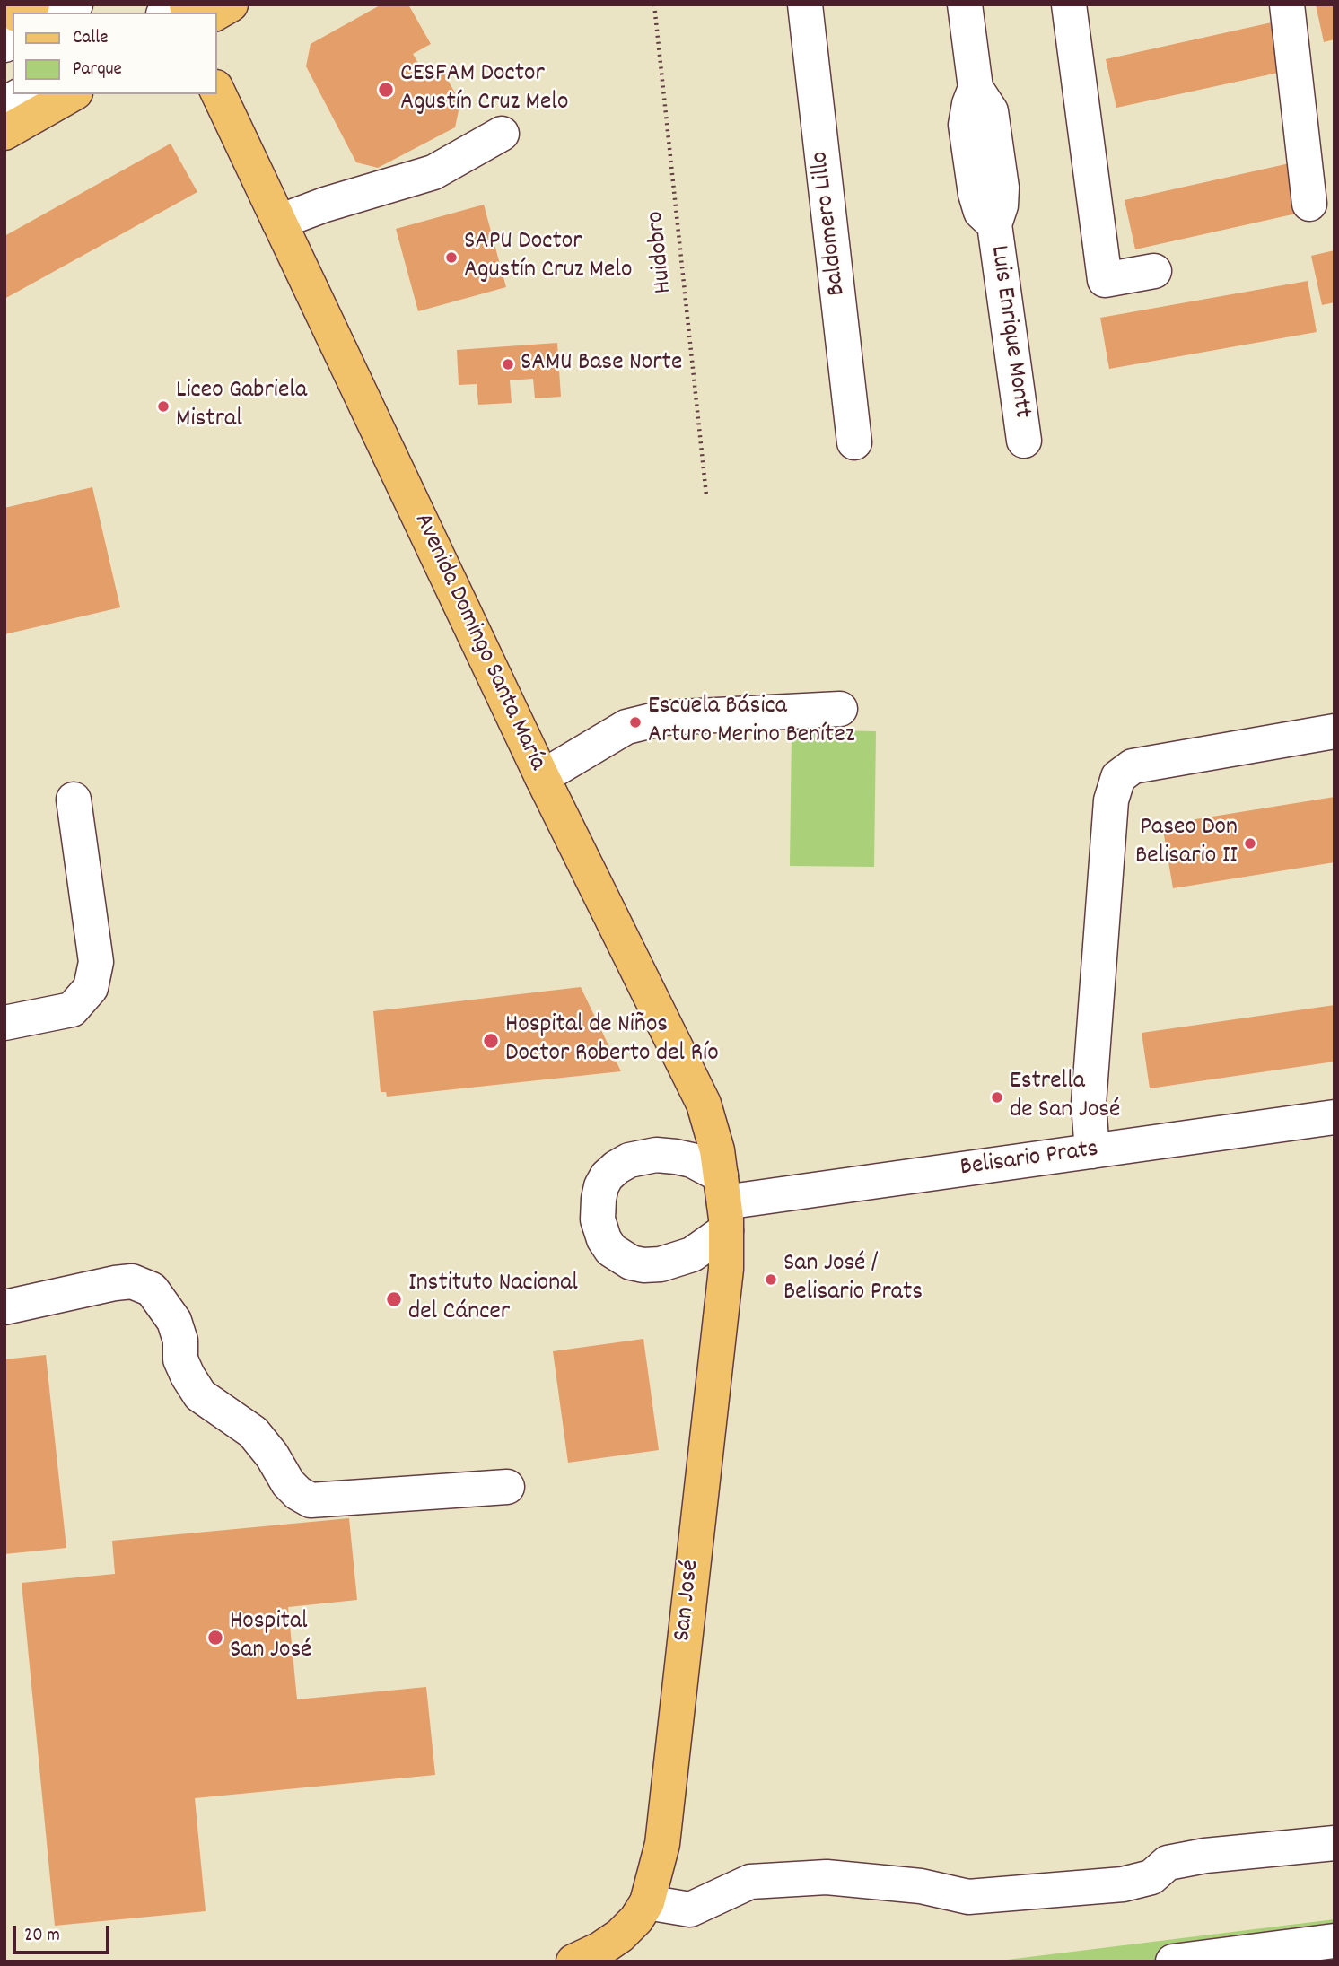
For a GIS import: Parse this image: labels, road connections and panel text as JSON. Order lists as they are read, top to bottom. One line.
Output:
{"streets":{"main road":["Avenida Domingo Santa María","San José"],"street":["Baldomero Lillo","Luis Enrique Montt","Belisario Prats"],"path":["Huidobro"]},"crossings":[["Avenida Domingo Santa María","Belisario Prats"],["Avenida Domingo Santa María","San José"],["Belisario Prats","San José"]],"places":["CESFAM Doctor Agustín Cruz Melo","SAPU Doctor Agustín Cruz Melo","SAMU Base Norte","Liceo Gabriela Mistral","Escuela Básica Arturo Merino Benítez","Paseo Don Belisario II","Hospital de Niños Doctor Roberto del Río","Estrella de San José","San José / Belisario Prats","Instituto Nacional del Cáncer","Hospital San José"],"legend":["Calle","Parque"],"scale_bar":"20 m"}
